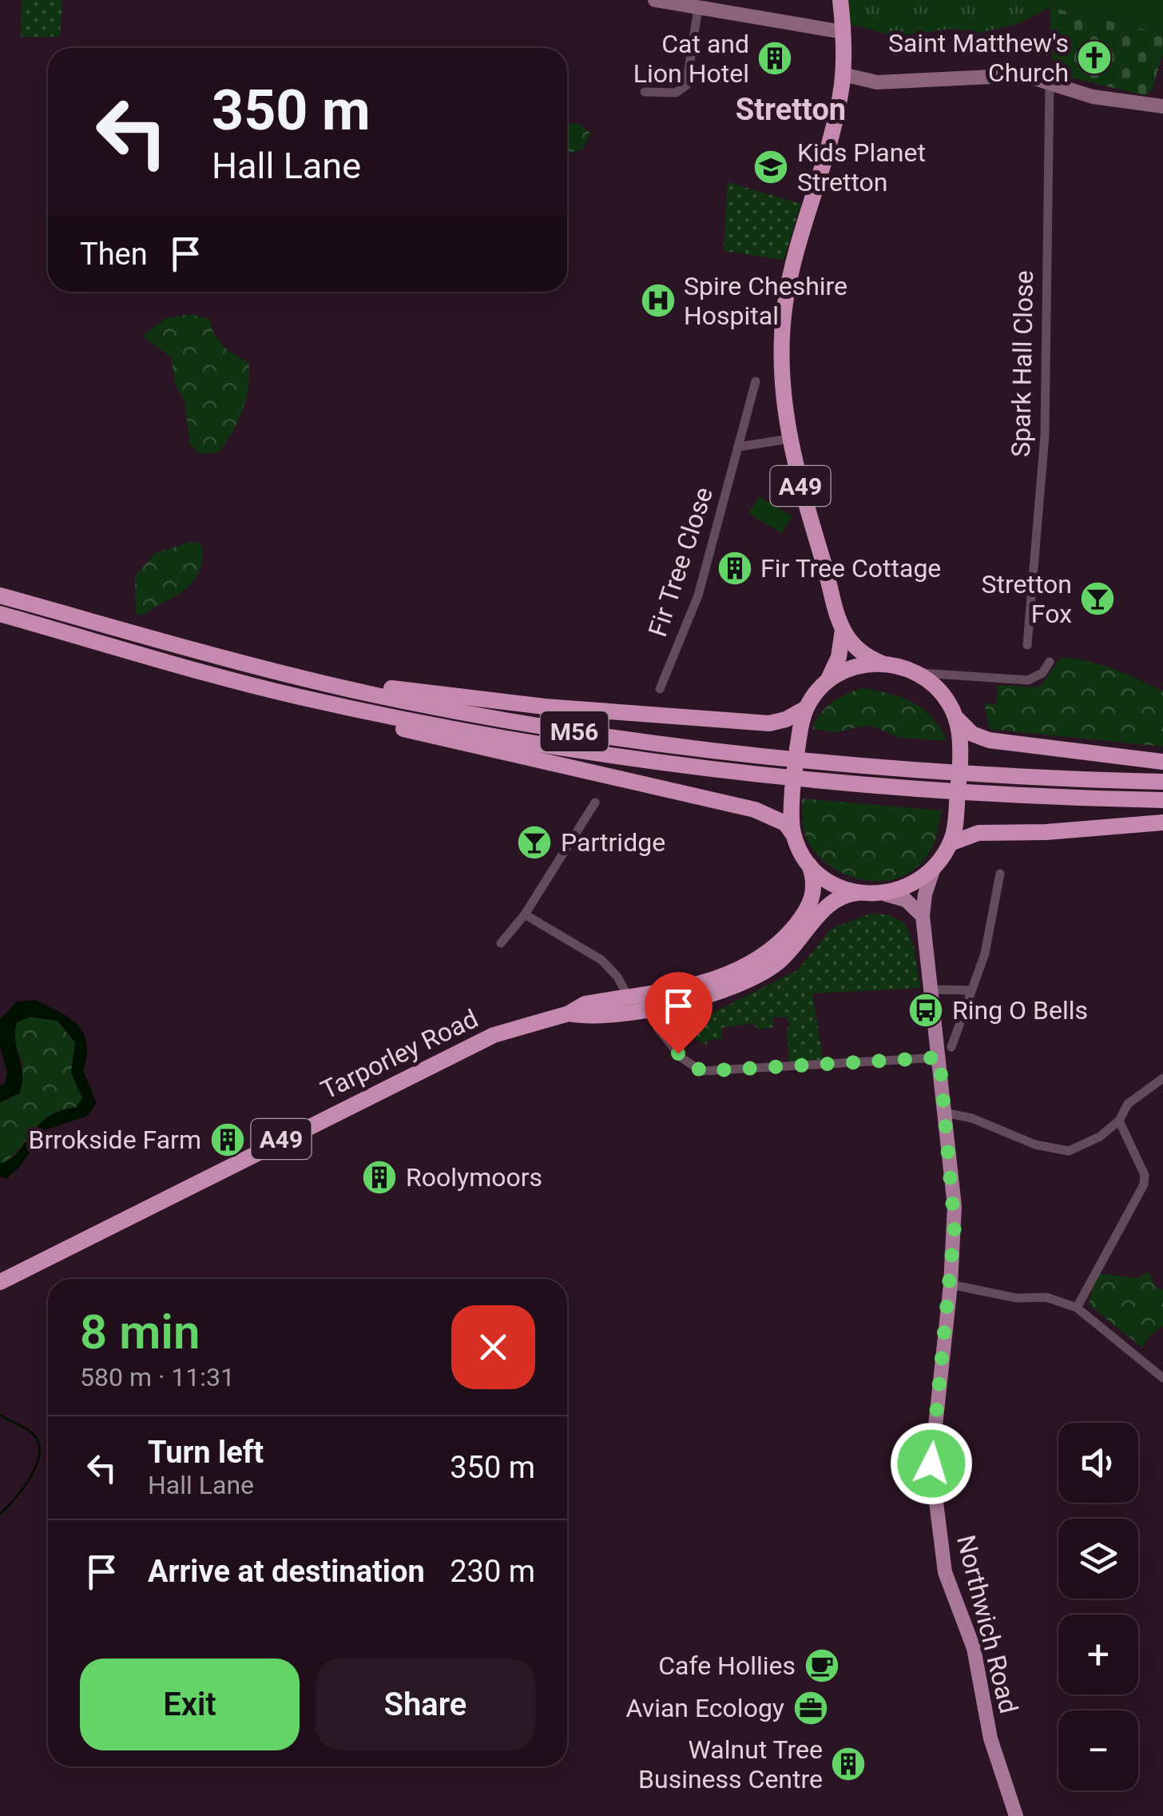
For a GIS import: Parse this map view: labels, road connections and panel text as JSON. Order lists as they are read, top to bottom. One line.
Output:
{"streets":{"highway":["A49","M56","Tarporley Road"],"main road":["Northwich Road"],"street":["Spark Hall Close","Fir Tree Close"]},"crossings":[["A49","M56"],["A49","Tarporley Road"],["A49","Northwich Road"],["M56","Tarporley Road"],["M56","Northwich Road"],["Tarporley Road","Northwich Road"]],"districts":["Stretton"],"places":{"church":["Saint Matthew's Church"],"building":["Cat and Lion Hotel","Fir Tree Cottage","Brrokside Farm","Roolymoors","Walnut Tree Business Centre"],"school or university":["Kids Planet Stretton"],"hospital":["Spire Cheshire Hospital"],"bar":["Stretton Fox","Partridge"],"bus stop":["Ring O Bells"],"cafe":["Cafe Hollies"],"office":["Avian Ecology"]},"page":{"turn":["350 m","Hall Lane"],"then":"Then","heading":["8 min","580 m · 11:31"],"list":[{"name":"Turn left","note":"Hall Lane","value":"350 m"},{"name":"Arrive at destination","value":"230 m"}],"map_buttons":["+","−"],"buttons":["Exit","Share"]}}
